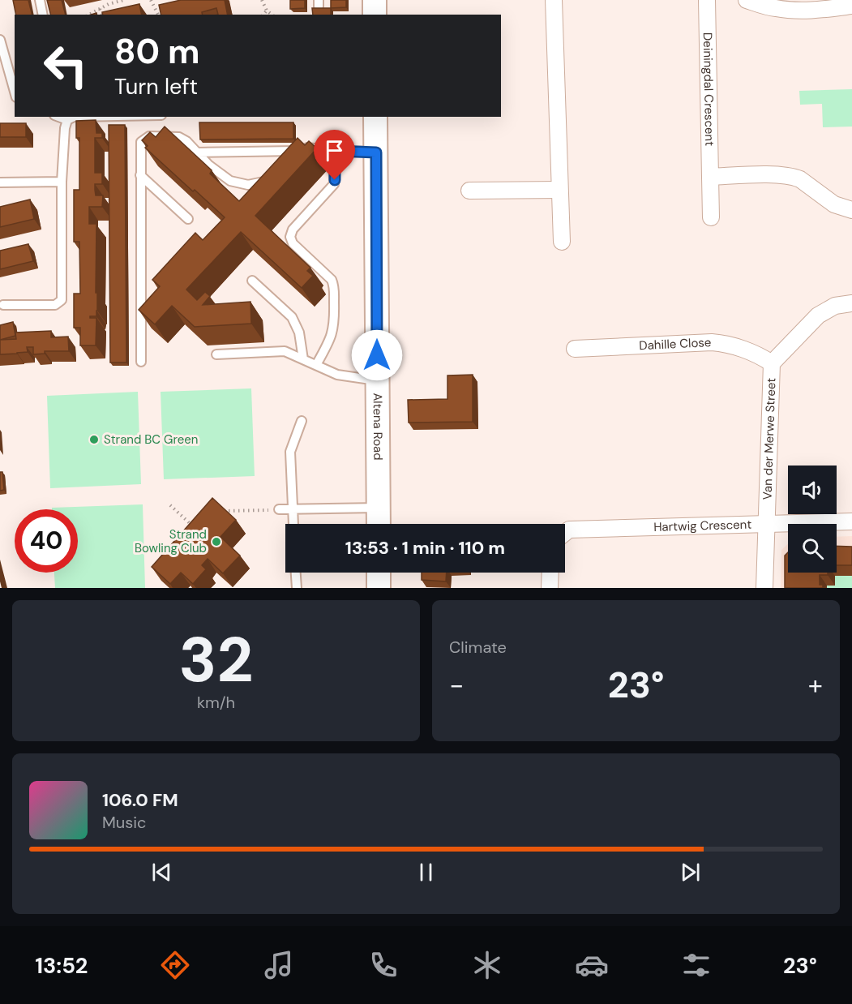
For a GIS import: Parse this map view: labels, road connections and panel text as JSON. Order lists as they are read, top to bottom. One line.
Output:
{"streets":{"street":["Deiningdal Crescent","Dahille Close","Altena Road","Van der Merwe Street","Hartwig Crescent"]},"crossings":[["Dahille Close","Van der Merwe Street"],["Van der Merwe Street","Hartwig Crescent"]],"places":["Strand BC Green","Strand Bowling Club"],"page":{"turn":["80 m","Turn left"],"limit":"40","trip":"13:53 · 1 min · 110 m","tile":[["32","km/h"],"Climate"],"heat":["−","23°","+"],"song":["106.0 FM","Music"],"tabs":["13:52","23°"]}}
